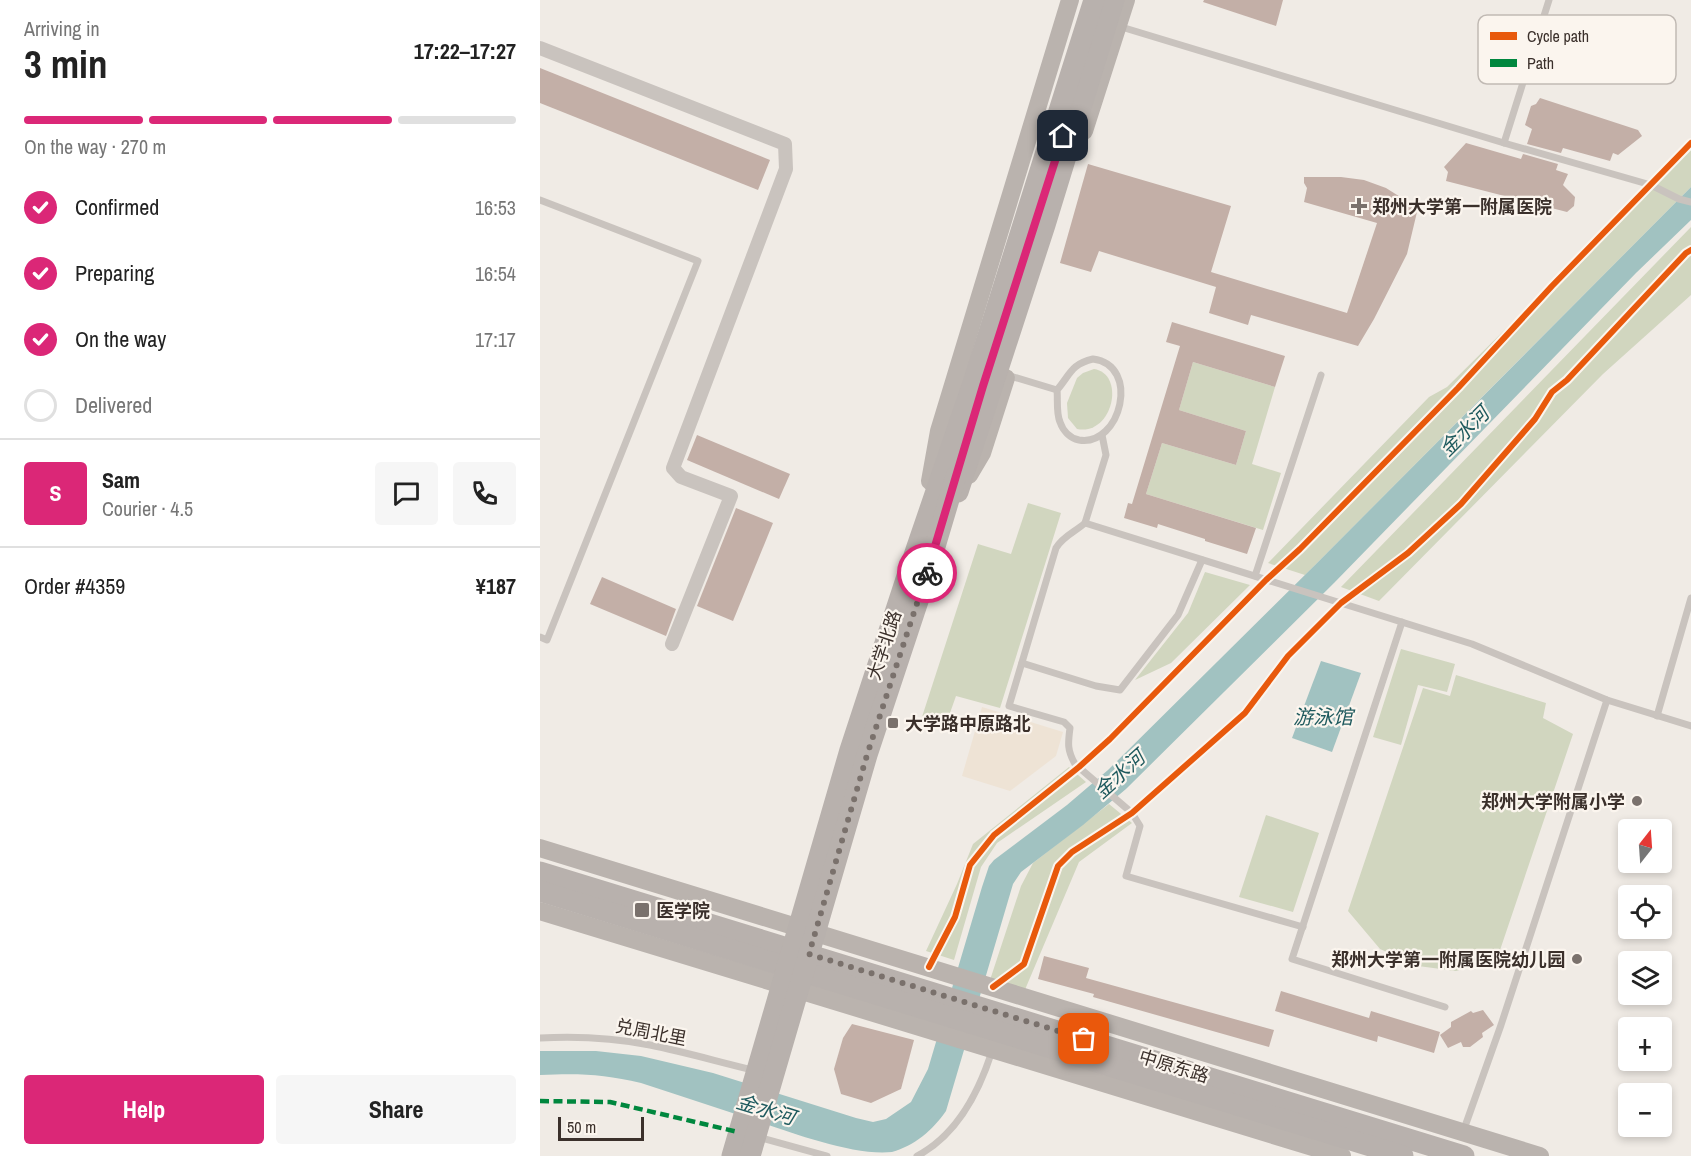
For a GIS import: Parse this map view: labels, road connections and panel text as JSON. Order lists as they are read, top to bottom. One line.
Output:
{"streets":{"main road":["大学北路","中原东路"],"lane":["兑周北里"]},"crossings":[["大学北路","兑周北里"],["大学北路","中原东路"]],"water":["金水河","游泳馆"],"places":{"health":["郑州大学第一附属医院"],"transit":["大学路中原路北","医学院"],"other":["郑州大学附属小学","郑州大学第一附属医院幼儿园"]},"legend":["Cycle path","Path"],"scale_bar":"50 m","north":"top","page":{"heading":["3 min","Arriving in","17:22–17:27"],"panel":["Sam","Courier · 4.5","Order #4359","¥187"],"bar":"On the way · 270 m","list":[["Confirmed","16:53"],["Preparing","16:54"],["On the way","17:17"],"Delivered"],"round":"S","map_buttons":["+","−"],"buttons":["Help","Share"],"scale":"50 m"}}
